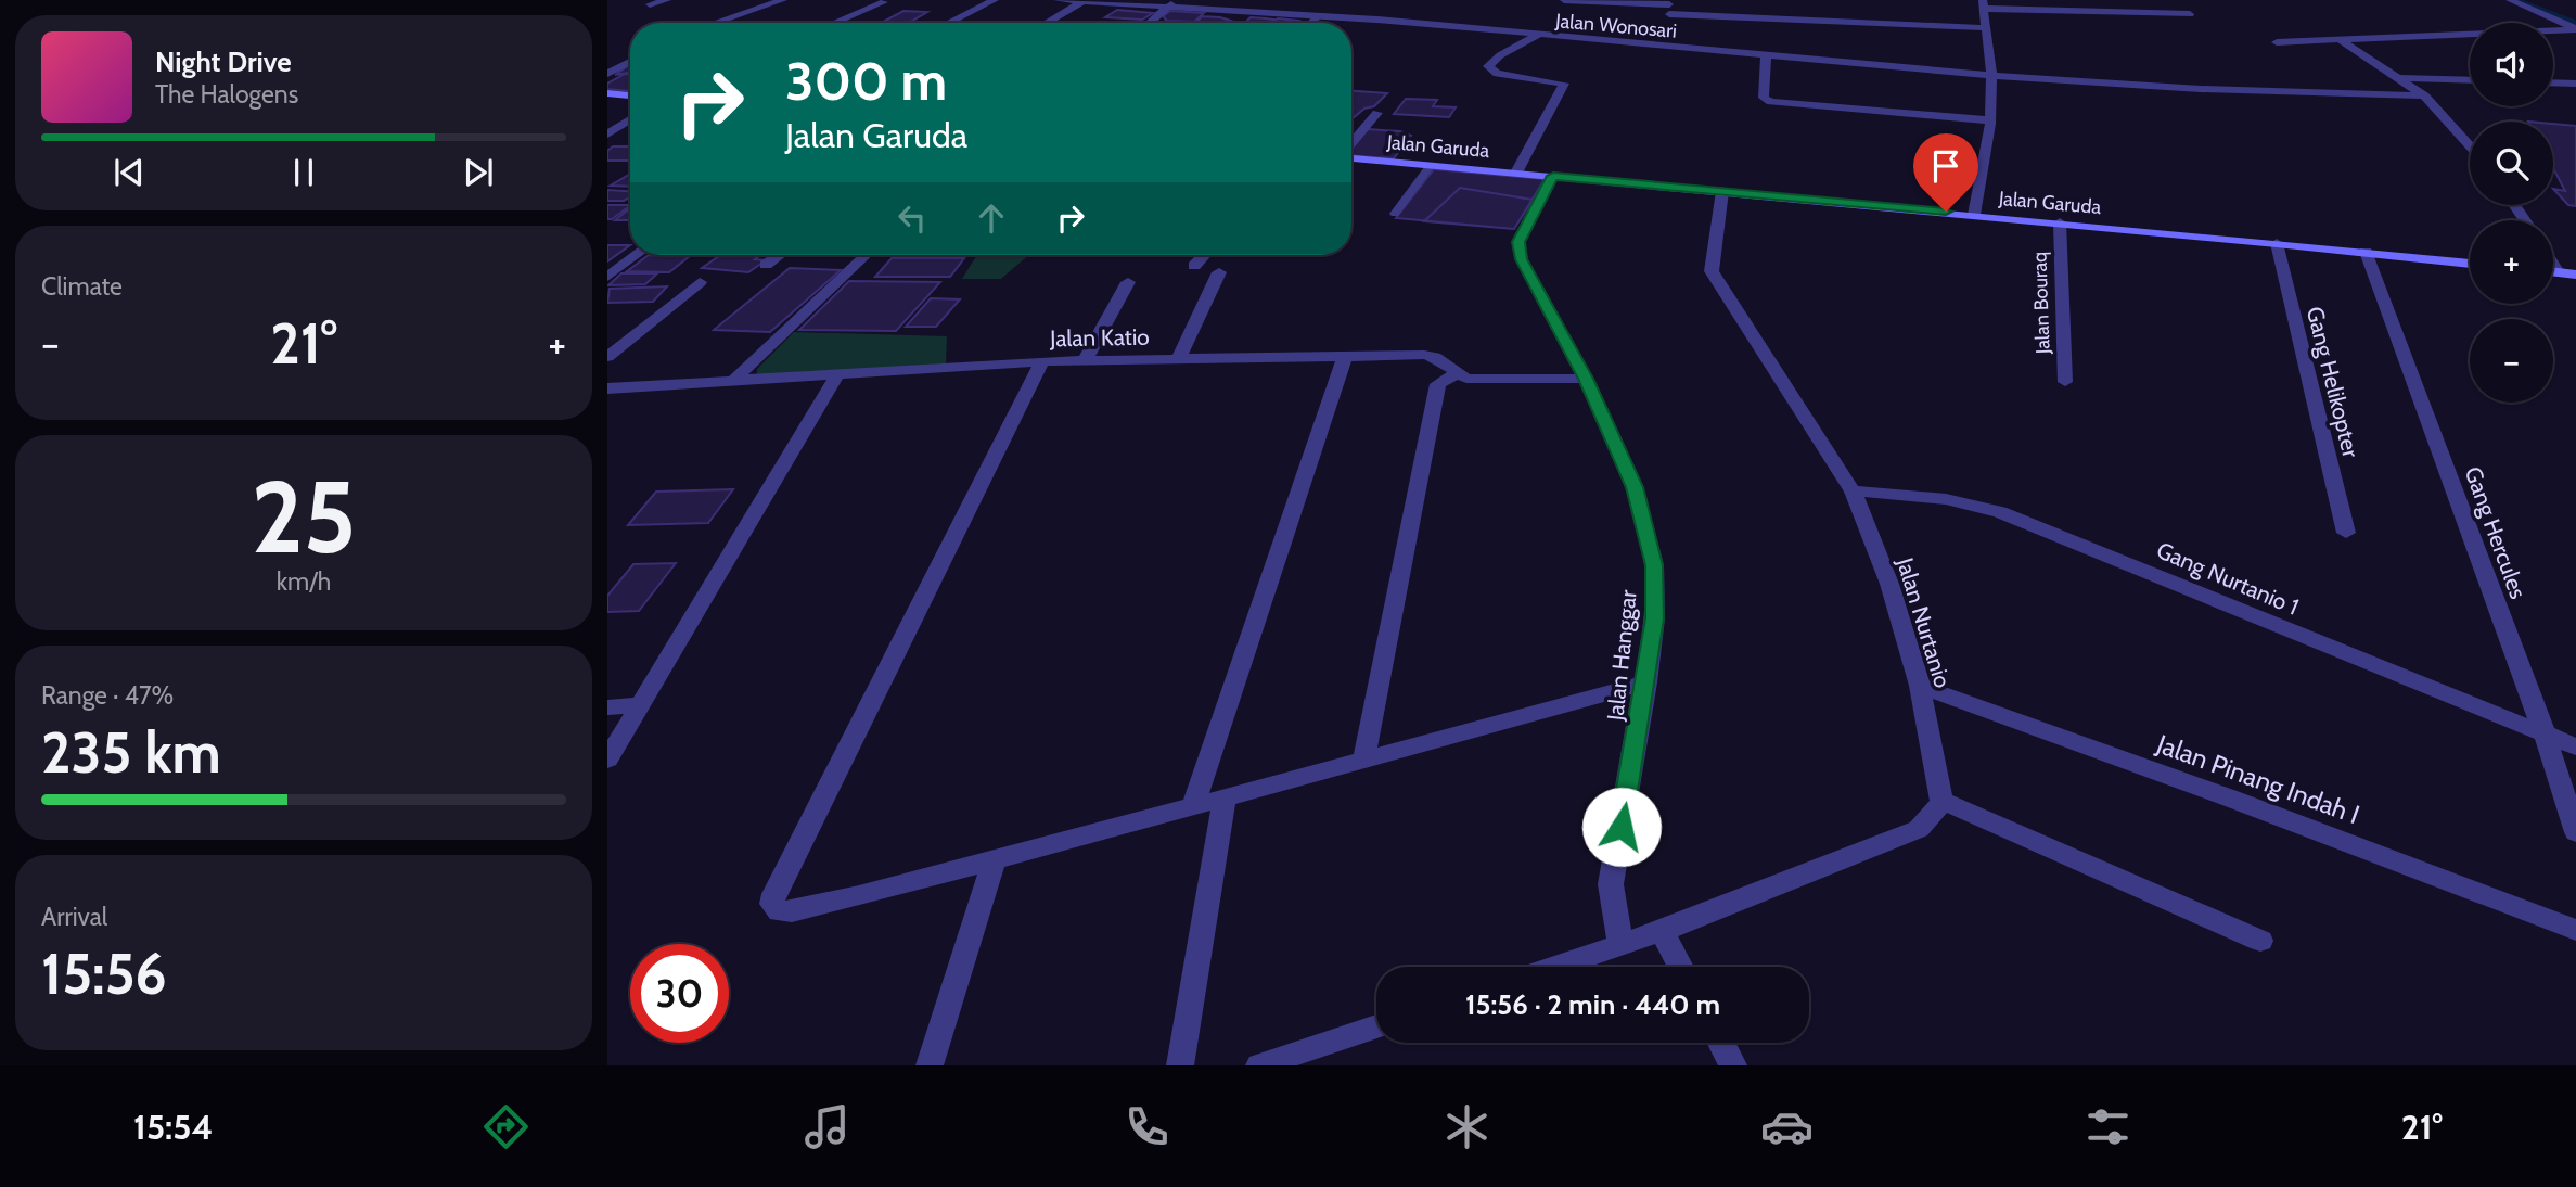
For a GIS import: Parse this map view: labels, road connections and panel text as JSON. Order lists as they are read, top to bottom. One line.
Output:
{"streets":{"street":["Jalan Wonosari","Jalan Garuda","Jalan Bouraq","Jalan Katio","Gang Helikopter","Gang Hercules","Gang Nurtanio 1","Jalan Nurtanio","Jalan Hanggar","Jalan Pinang Indah I"]},"crossings":[["Jalan Garuda","Jalan Bouraq"],["Jalan Garuda","Gang Helikopter"],["Jalan Garuda","Gang Hercules"],["Jalan Garuda","Jalan Nurtanio"],["Jalan Garuda","Jalan Hanggar"],["Jalan Katio","Jalan Hanggar"],["Gang Hercules","Gang Nurtanio 1"],["Gang Nurtanio 1","Jalan Nurtanio"],["Jalan Nurtanio","Jalan Pinang Indah I"]],"page":{"map_buttons":["+","−"],"turn":["300 m","Jalan Garuda"],"song":["Night Drive","The Halogens"],"tile":["Climate",["25","km/h"],["Range · 47%","235 km"],["Arrival","15:56"]],"heat":["−","21°","+"],"limit":"30","trip":"15:56 · 2 min · 440 m","tabs":["15:54","21°"]}}
